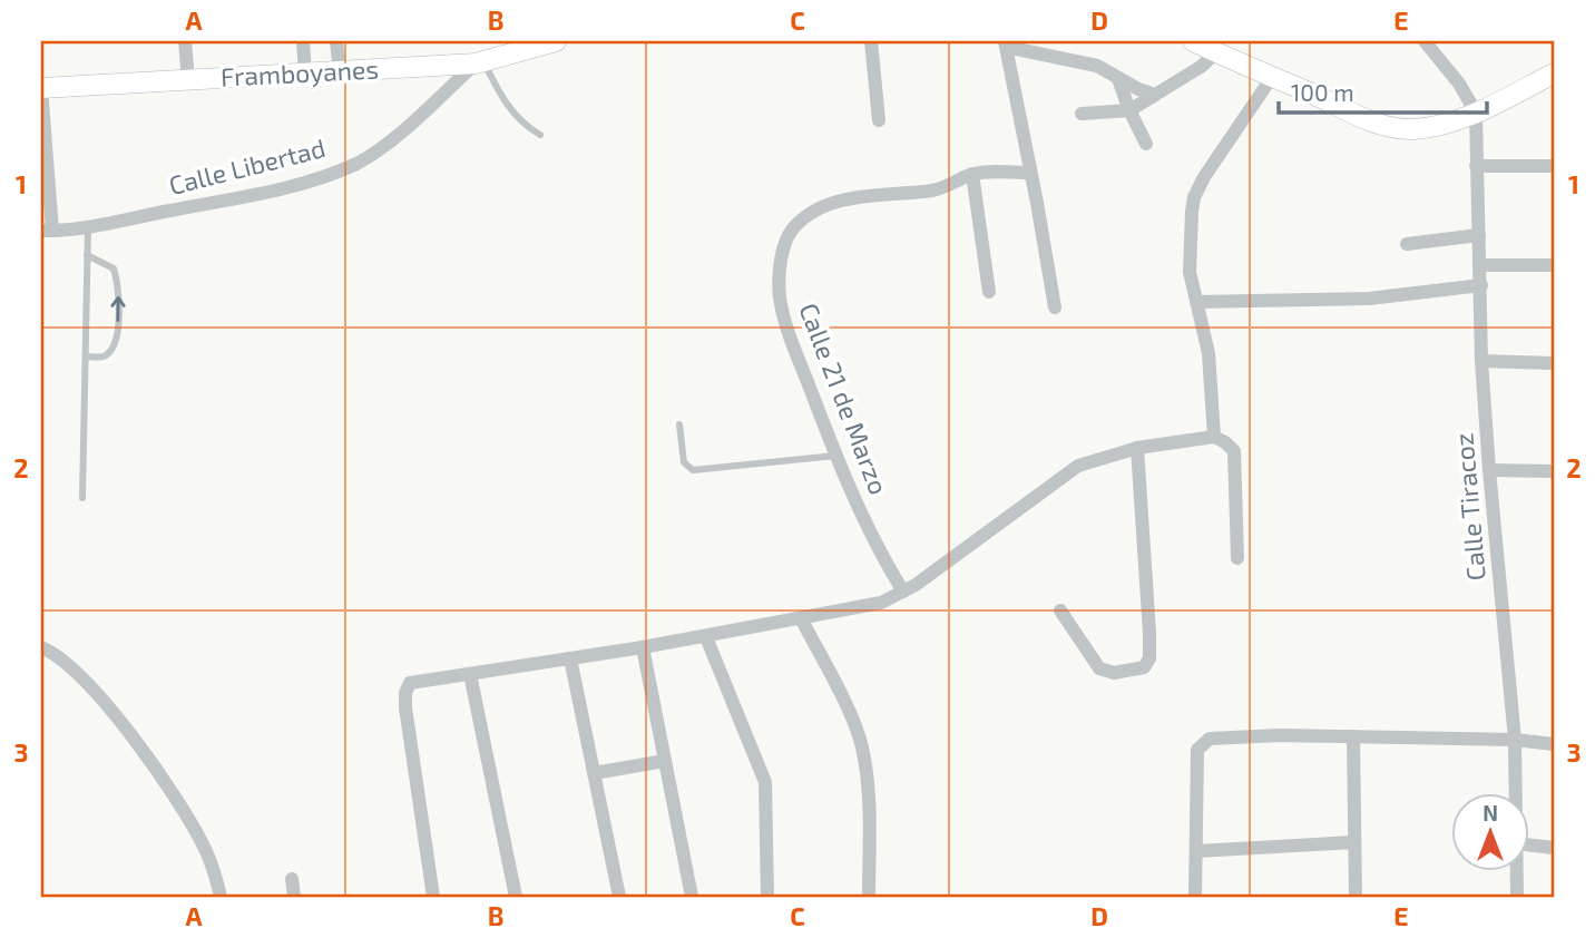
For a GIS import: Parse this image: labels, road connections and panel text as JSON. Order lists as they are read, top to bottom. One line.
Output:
{"streets":{"main road":["Framboyanes"],"street":["Calle Libertad","Calle 21 de Marzo","Calle Tiracoz"]},"crossings":[["Framboyanes","Calle Libertad"]],"scale_bar":"100 m","north":"top","grid":{"columns":["A","B","C","D","E"],"rows":["1","2","3"]}}
